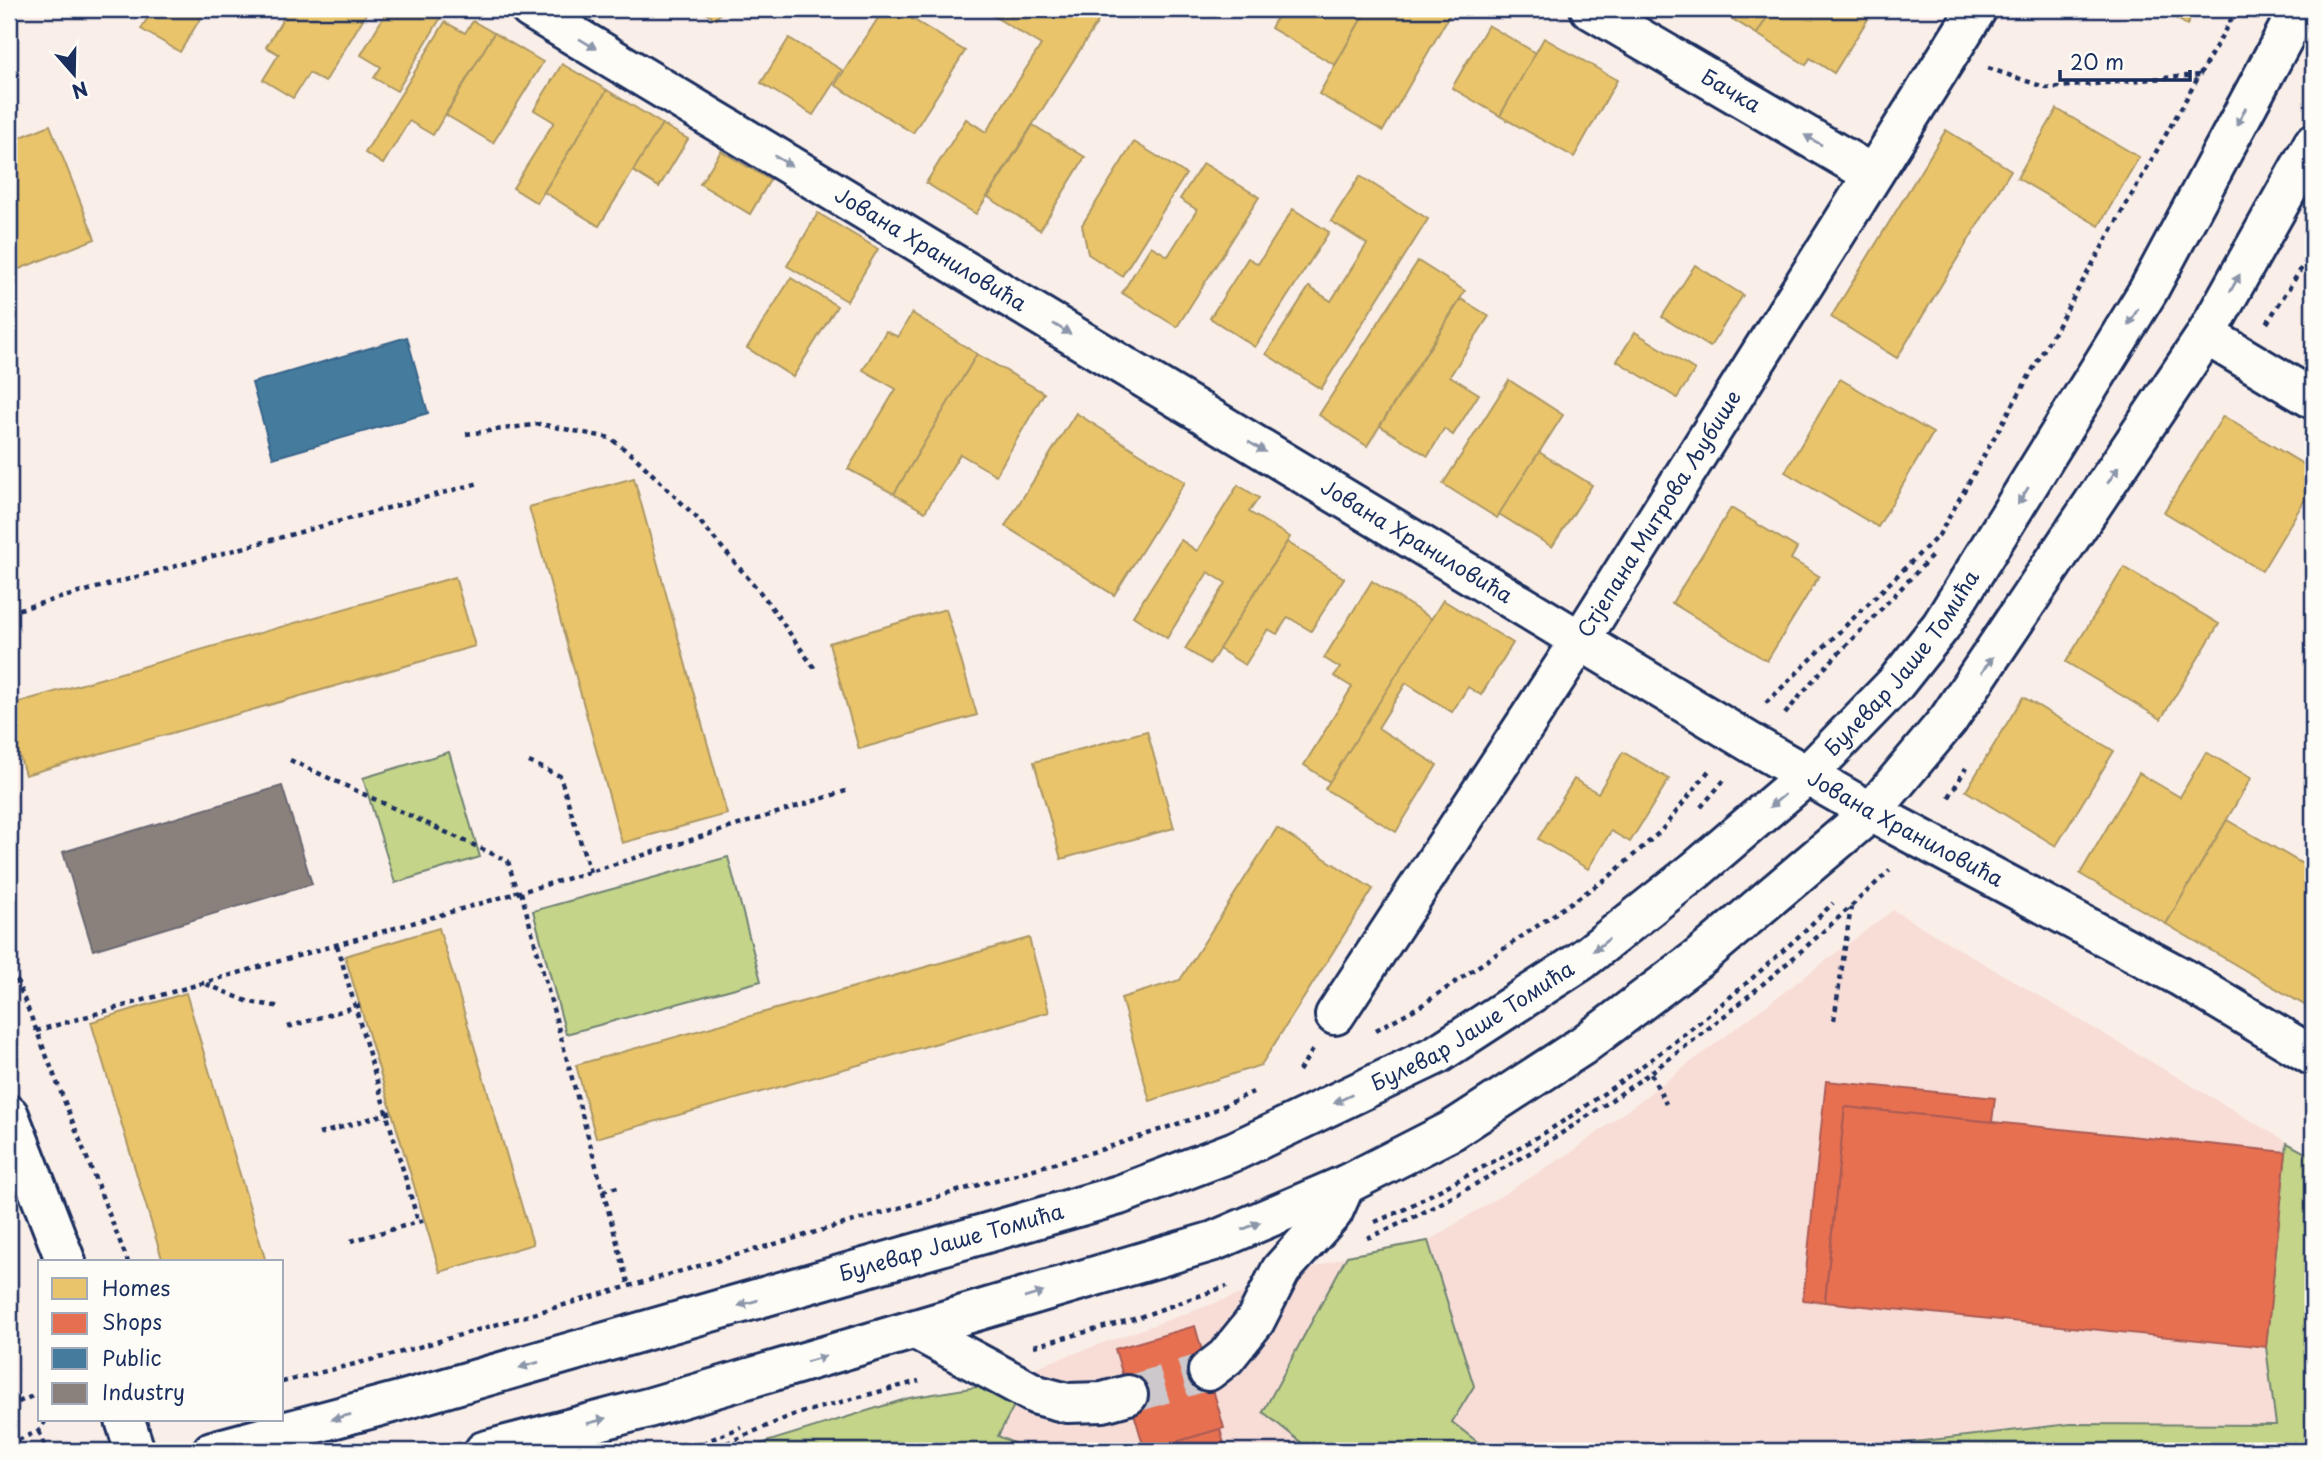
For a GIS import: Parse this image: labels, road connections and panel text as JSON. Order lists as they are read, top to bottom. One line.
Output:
{"streets":{"main road":["Бачка","Јована Храниловића","Стјепана Митрова Љубише","Булевар Јаше Томића"]},"crossings":[["Бачка","Стјепана Митрова Љубише"],["Јована Храниловића","Стјепана Митрова Љубише"],["Јована Храниловића","Булевар Јаше Томића"]],"one_way":["Бачка","Јована Храниловића"],"legend":["Homes","Shops","Public","Industry"],"scale_bar":"20 m","north":"bottom"}
